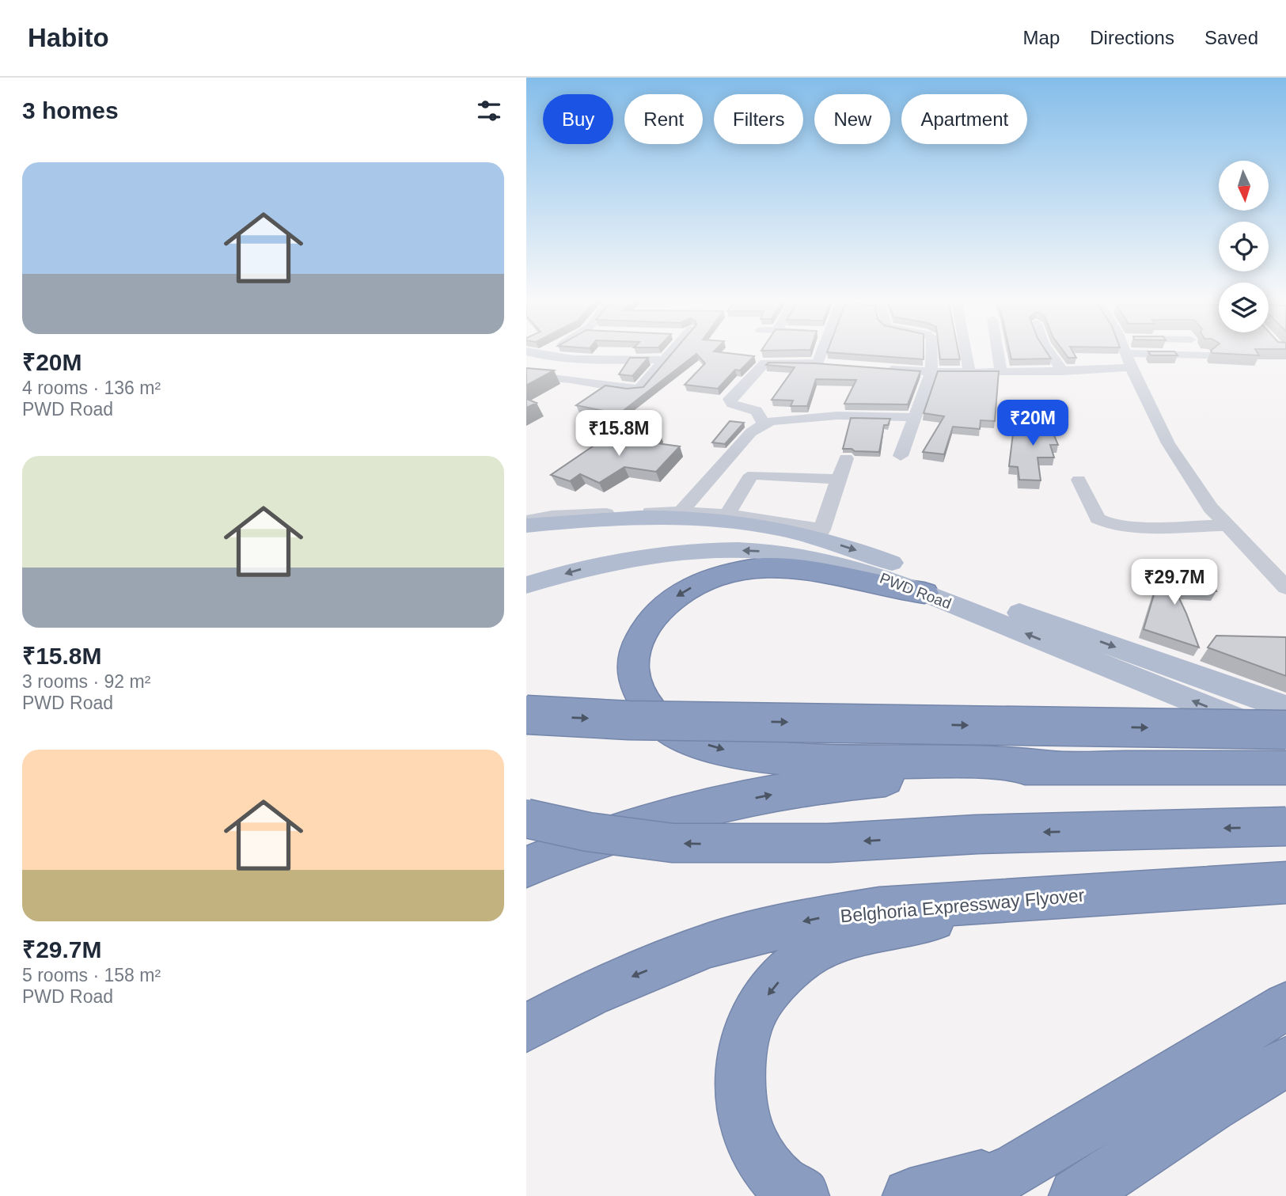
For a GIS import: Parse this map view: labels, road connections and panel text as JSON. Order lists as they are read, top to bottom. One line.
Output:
{"streets":{"highway":["Belghoria Expressway Flyover"],"main road":["PWD Road"]},"north":"bottom","page":{"header":"Habito","nav":["Map","Directions","Saved"],"heading":"3 homes","chip":["Buy","Rent","Filters","New","Apartment"],"list":[{"name":"₹20M","note":"4 rooms · 136 m² · PWD Road"},{"name":"₹15.8M","note":"3 rooms · 92 m² · PWD Road"},{"name":"₹29.7M","note":"5 rooms · 158 m² · PWD Road"}],"price":["₹20M","₹15.8M","₹29.7M"]}}
